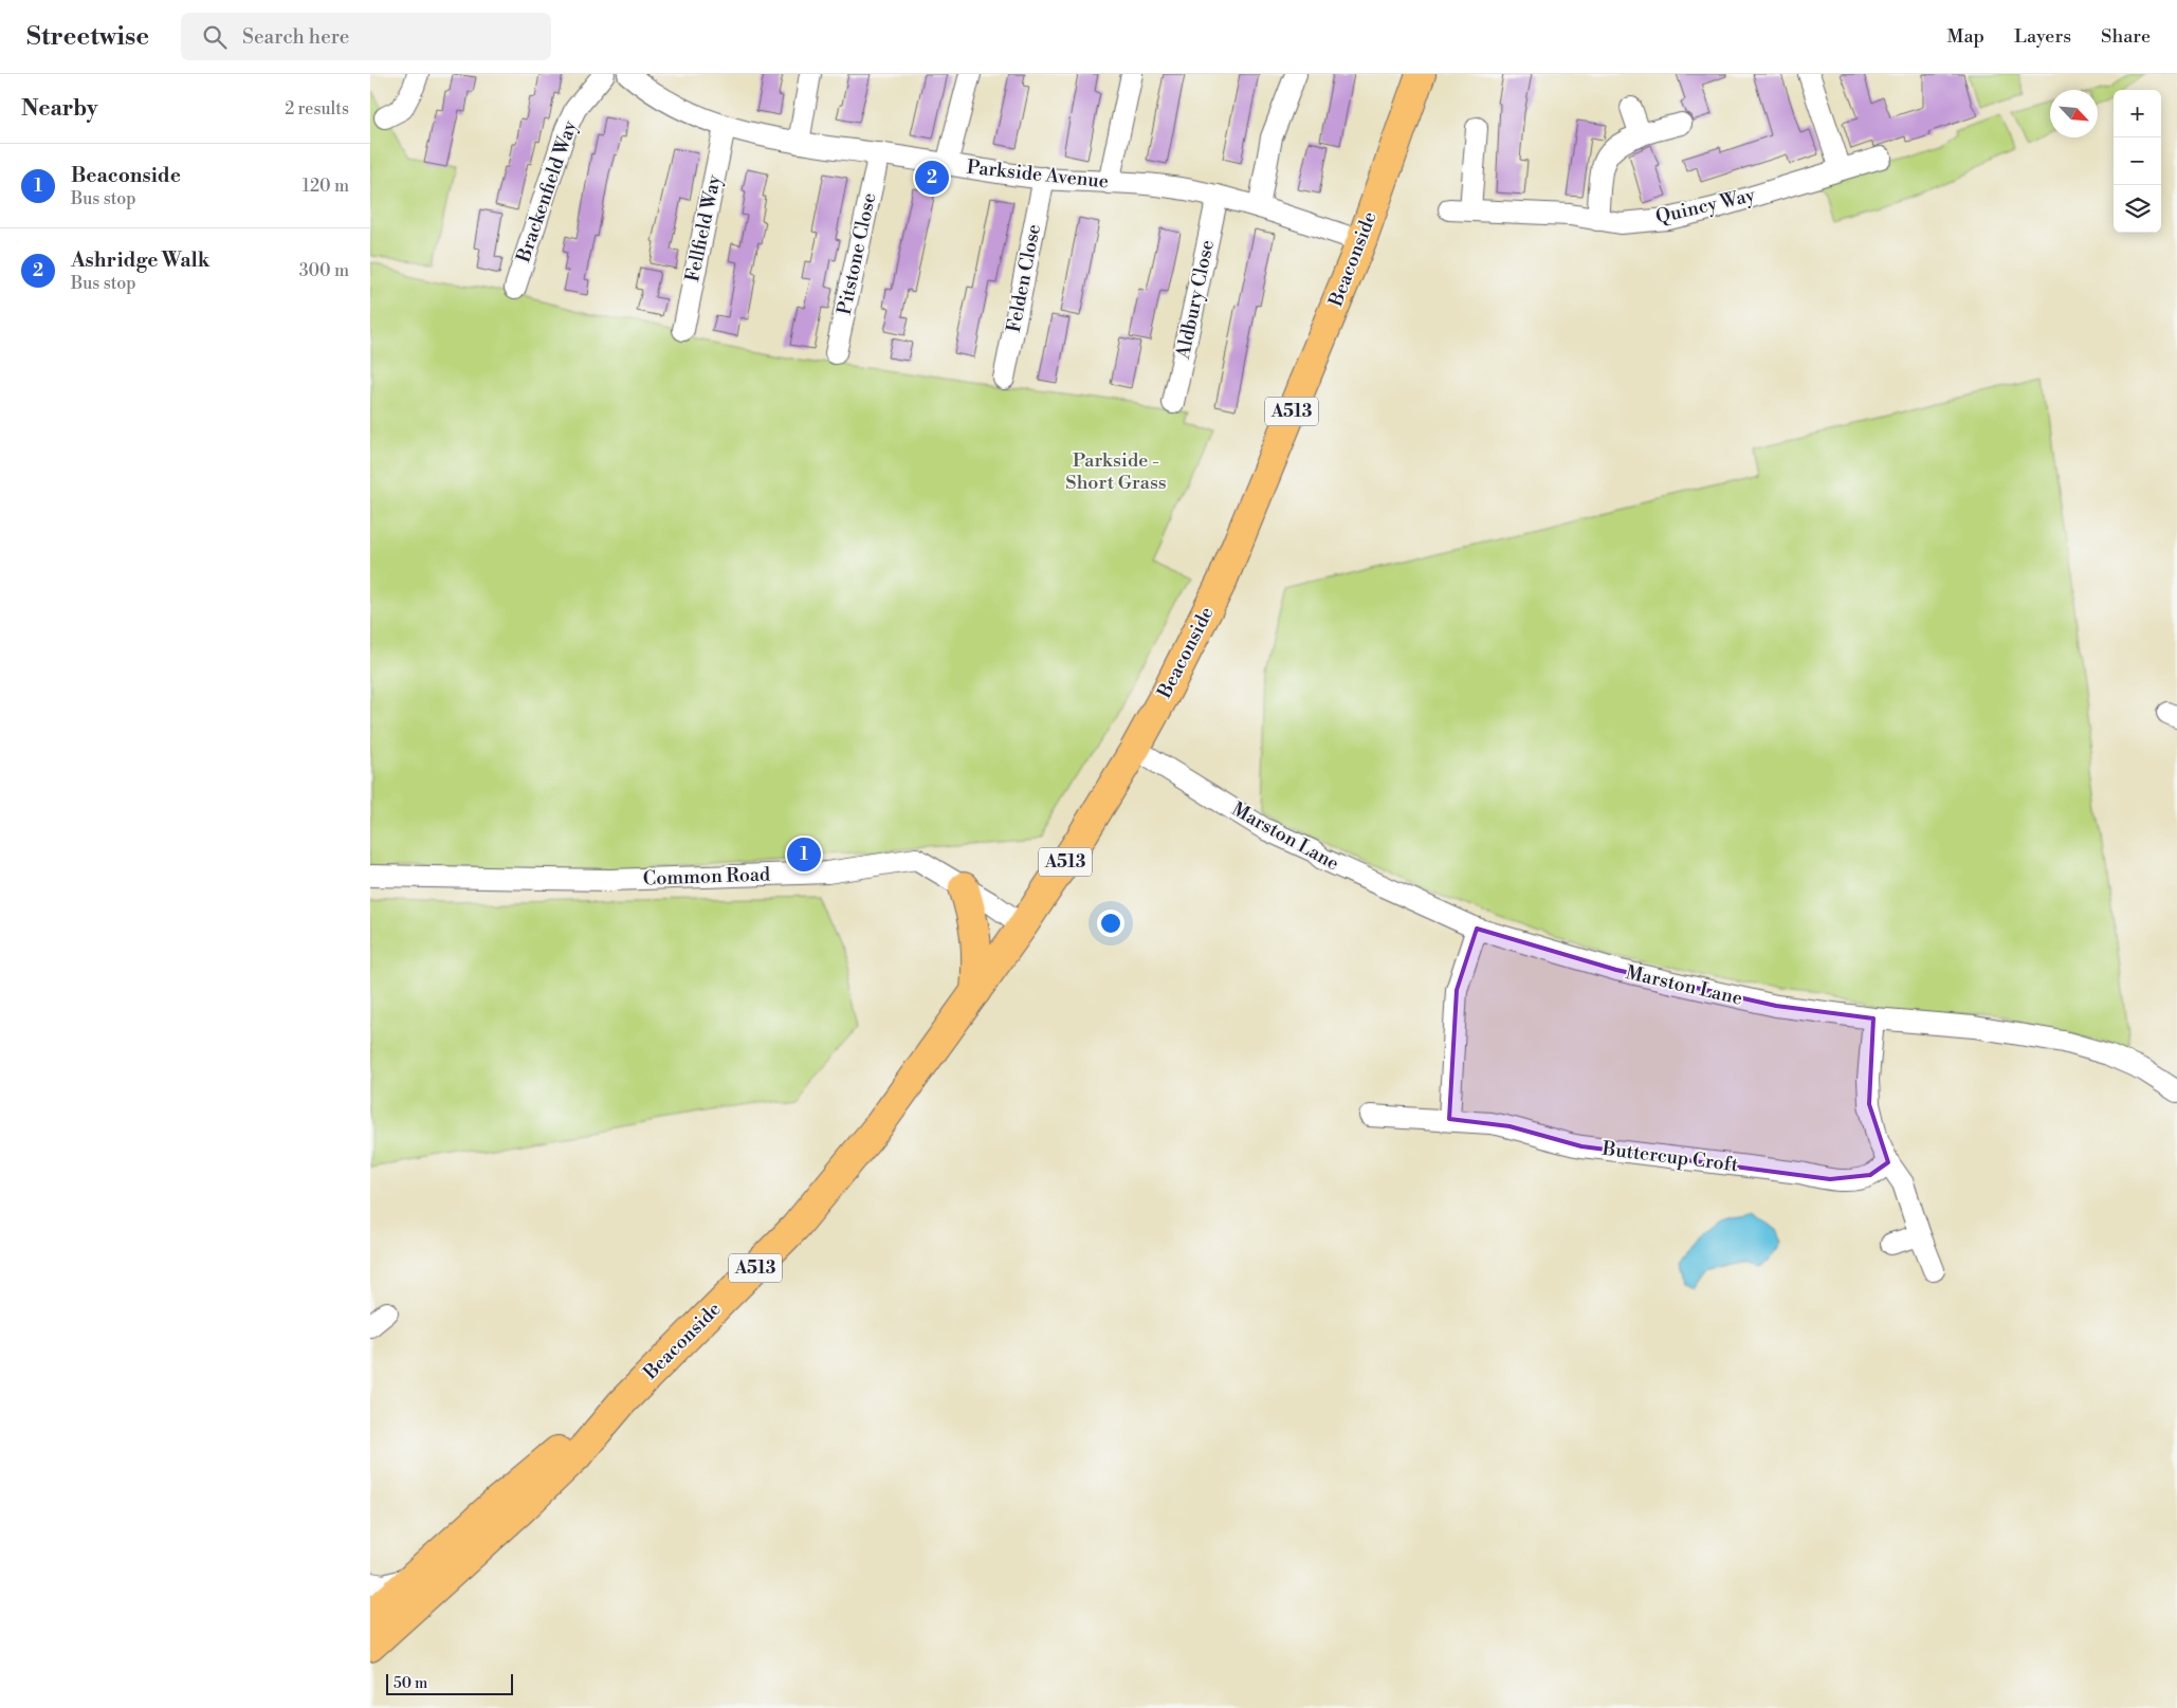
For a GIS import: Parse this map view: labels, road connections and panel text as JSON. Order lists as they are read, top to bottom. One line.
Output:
{"streets":{"highway":["Beaconside","A513"],"street":["Parkside Avenue","Brackenfield Way","Quincy Way","Fellfield Way","Pitstone Close","Felden Close","Aldbury Close","Marston Lane","Common Road","Buttercup Croft"]},"crossings":[["Parkside Avenue","Fellfield Way"],["Parkside Avenue","Pitstone Close"],["Parkside Avenue","Beaconside"],["Parkside Avenue","Felden Close"],["Parkside Avenue","Aldbury Close"],["Beaconside","Marston Lane"],["Beaconside","Common Road"]],"parks":["Parkside - Short Grass"],"scale_bar":"50 m","north":"bottom right","page":{"header":"Streetwise","search":"Search here","nav":["Map","Layers","Share"],"heading":["Nearby","2 results"],"map_buttons":["+","−"],"list":[{"mark":"1","name":"Beaconside","note":"Bus stop","value":"120 m"},{"mark":"2","name":"Ashridge Walk","note":"Bus stop","value":"300 m"}],"pins":["2","1"],"scale":"50 m"}}
